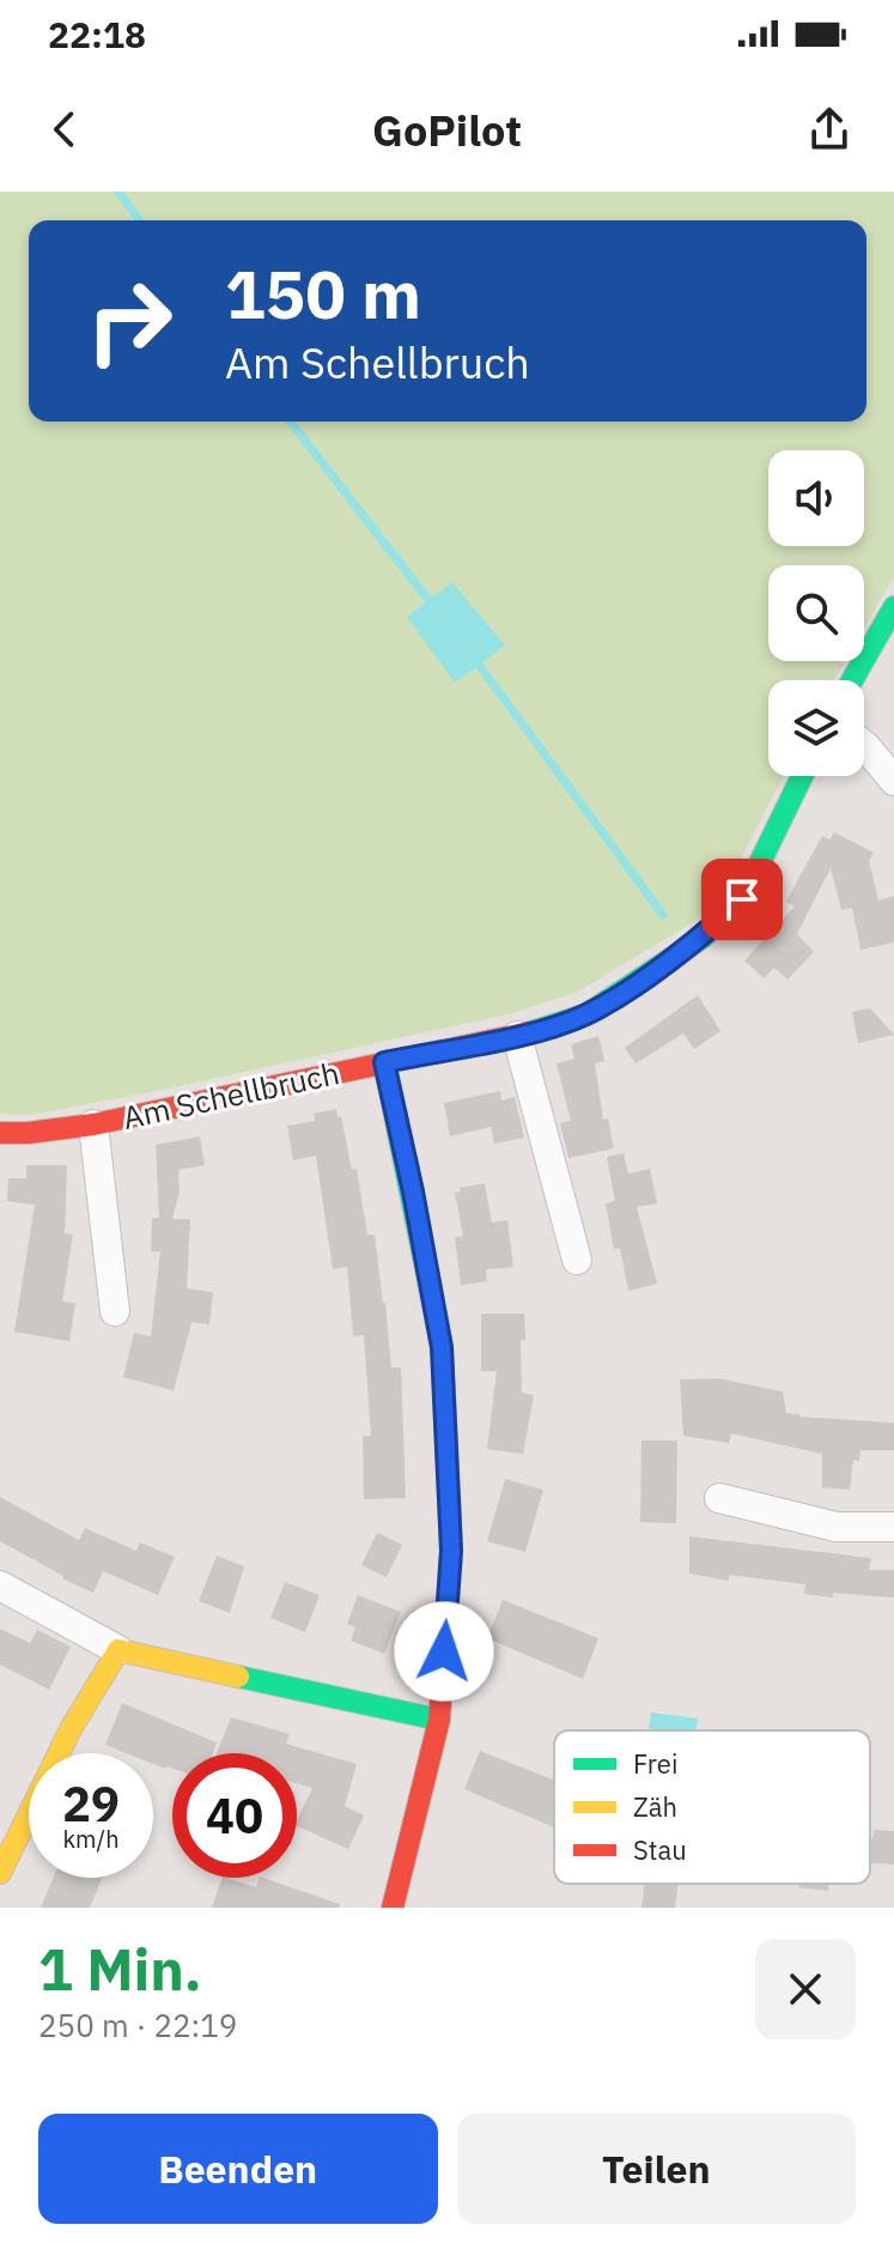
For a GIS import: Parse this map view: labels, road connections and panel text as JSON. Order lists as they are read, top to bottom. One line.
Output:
{"streets":{"street":["Am Schellbruch"]},"legend":["Frei","Zäh","Stau"],"page":{"status":"22:18","header":"GoPilot","turn":["150 m","Am Schellbruch"],"speed":"29 km/h","limit":"40","heading":["1 Min.","250 m · 22:19"],"buttons":["Beenden","Teilen"]}}
